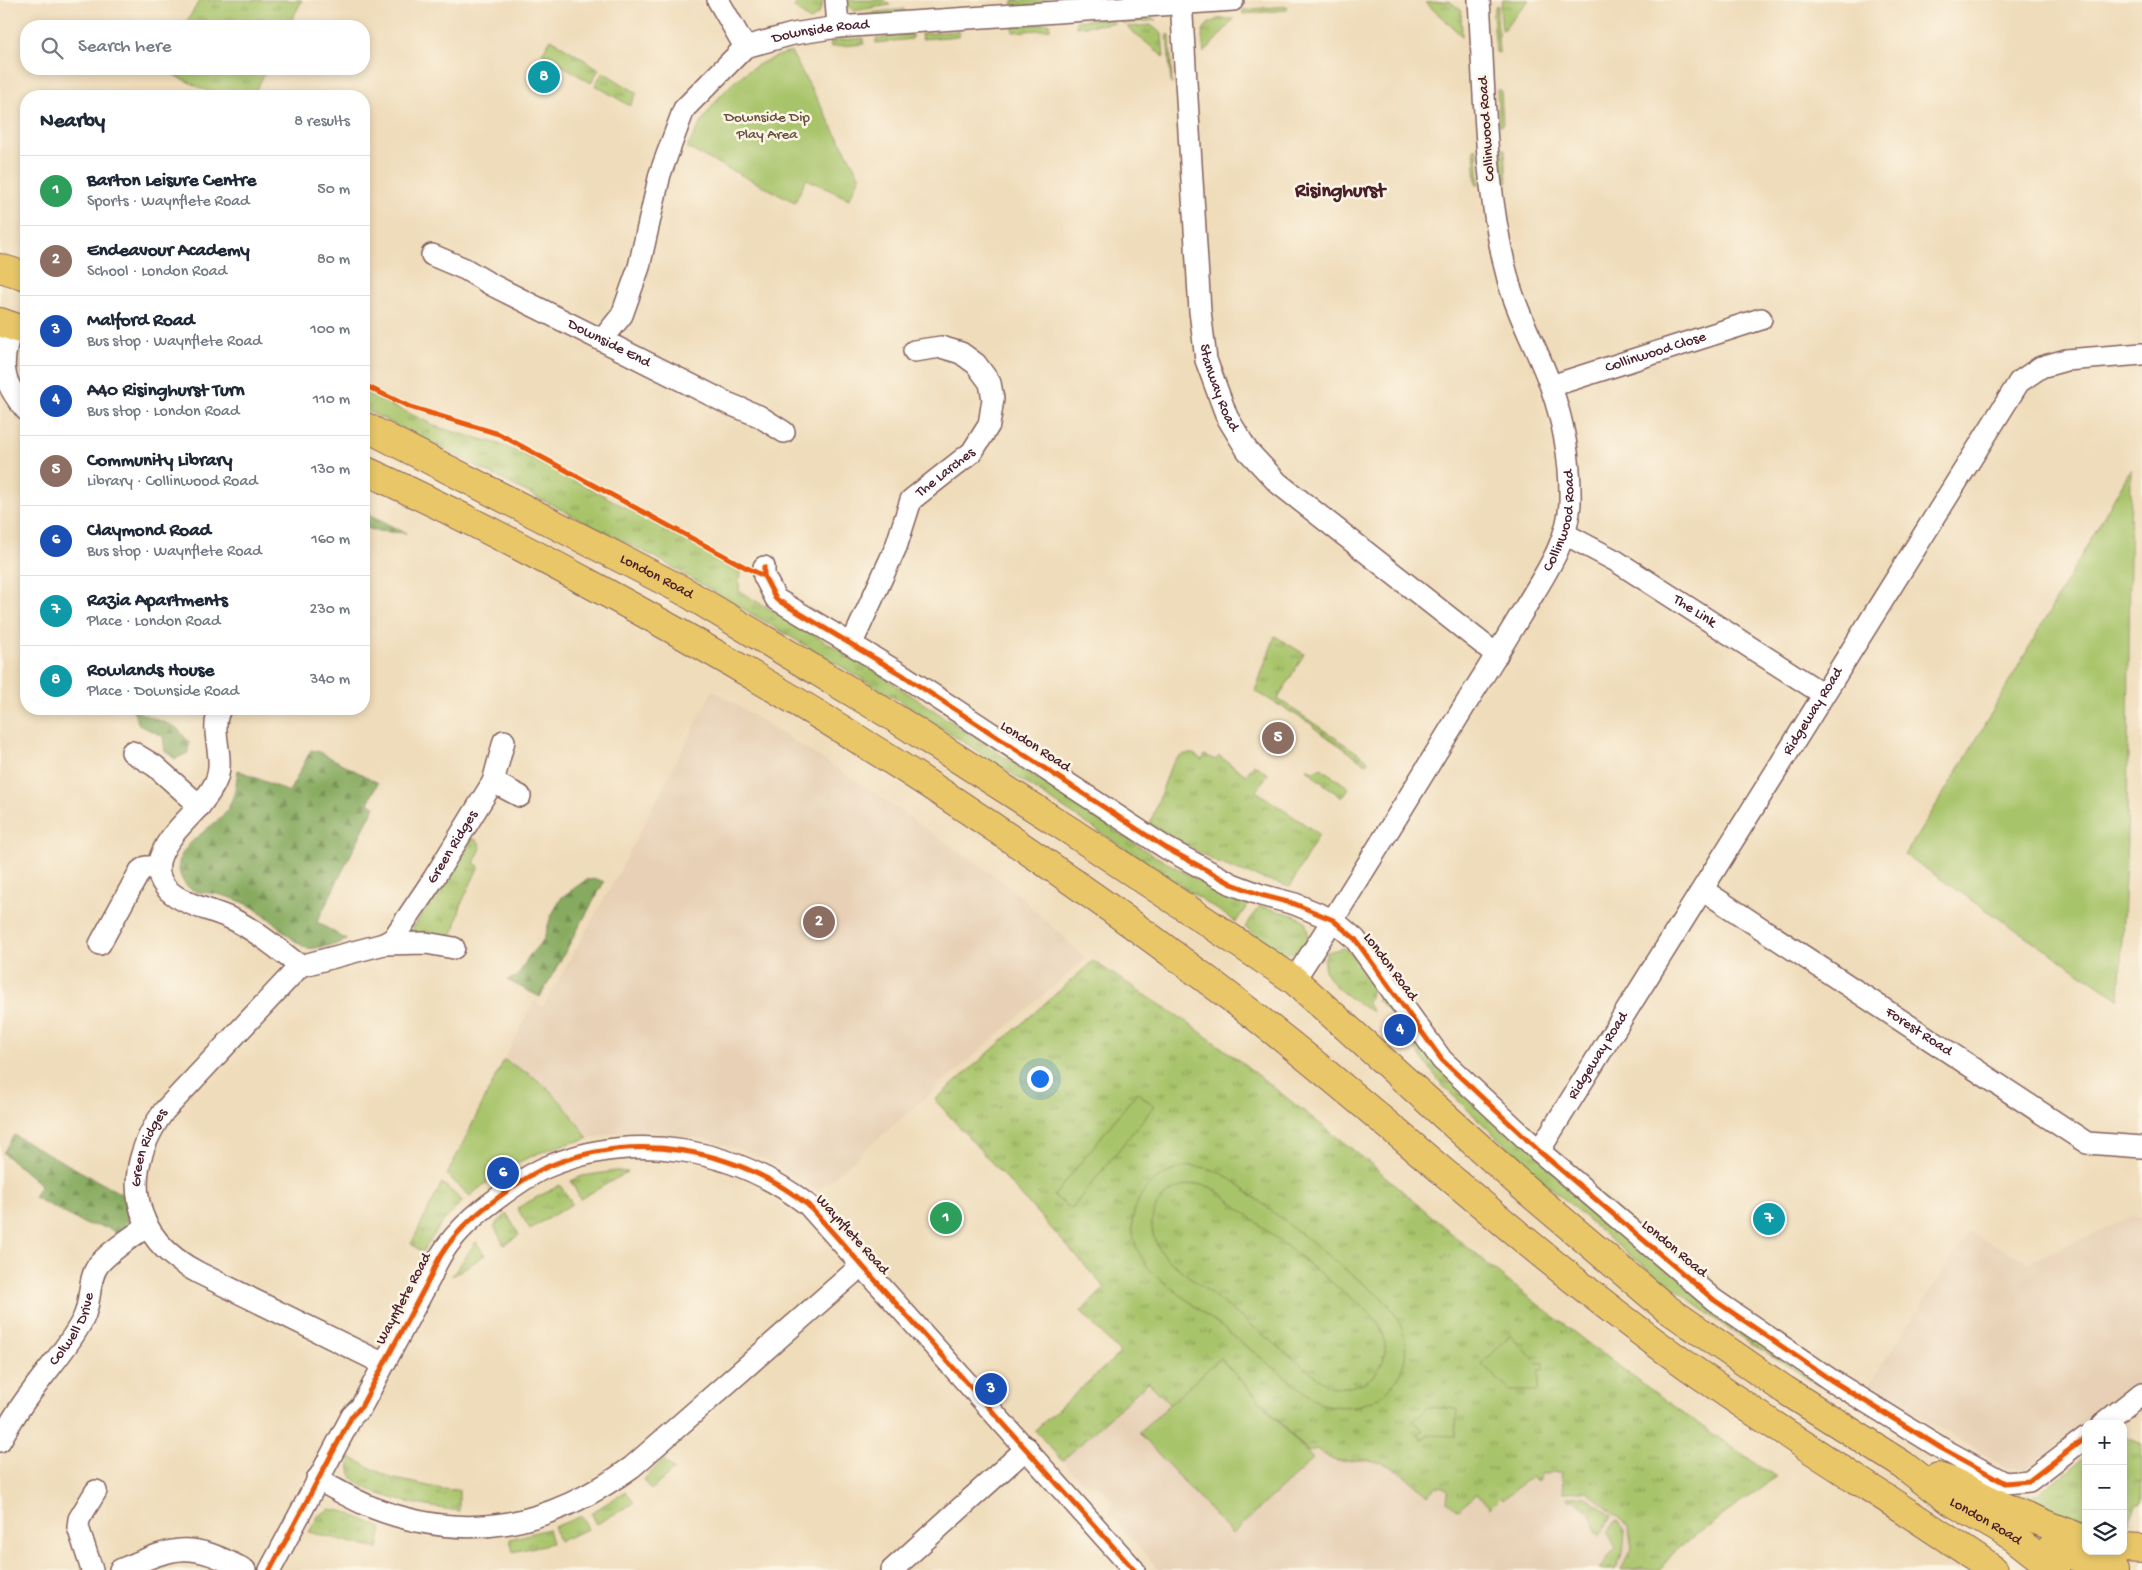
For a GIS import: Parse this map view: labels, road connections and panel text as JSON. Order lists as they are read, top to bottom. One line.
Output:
{"streets":{"highway":["London Road"],"street":["Downside Road","Collinwood Road","Downside End","Collinwood Close","Stanway Road","The Larches","The Link","Ridgeway Road","Green Ridges","Forest Road","Waynflete Road","Colwell Drive"]},"crossings":[["Downside Road","Stanway Road"],["Collinwood Road","Collinwood Close"],["Collinwood Road","Stanway Road"],["Collinwood Road","London Road"],["Collinwood Road","The Link"],["The Larches","London Road"],["London Road","Ridgeway Road"],["The Link","Ridgeway Road"],["Ridgeway Road","Forest Road"],["Green Ridges","Waynflete Road"],["Green Ridges","Colwell Drive"]],"districts":["Risinghurst"],"parks":["Downside Dip Play Area"],"page":{"search":"Search here","pins":["8","5","2","4","6","1","7","3"],"heading":["Nearby","8 results"],"list":[{"mark":"1","name":"Barton Leisure Centre","note":"Sports · Waynflete Road","value":"50 m"},{"mark":"2","name":"Endeavour Academy","note":"School · London Road","value":"80 m"},{"mark":"3","name":"Malford Road","note":"Bus stop · Waynflete Road","value":"100 m"},{"mark":"4","name":"A40 Risinghurst Turn","note":"Bus stop · London Road","value":"110 m"},{"mark":"5","name":"Community Library","note":"Library · Collinwood Road","value":"130 m"},{"mark":"6","name":"Claymond Road","note":"Bus stop · Waynflete Road","value":"160 m"},{"mark":"7","name":"Razia Apartments","note":"Place · London Road","value":"230 m"},{"mark":"8","name":"Rowlands House","note":"Place · Downside Road","value":"340 m"}],"map_buttons":["+","−"]}}
